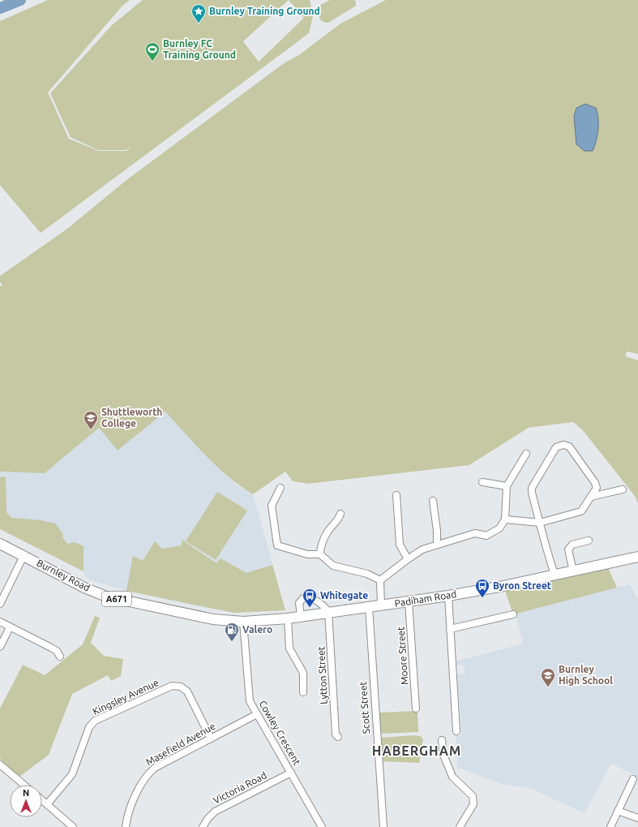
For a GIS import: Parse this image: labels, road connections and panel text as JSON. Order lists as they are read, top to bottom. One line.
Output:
{"streets":{"main road":["Burnley Road","A671","Padiham Road"],"street":["Moore Street","Lytton Street","Kingsley Avenue","Scott Street","Cowley Crescent","Masefield Avenue","Victoria Road"]},"crossings":[["Burnley Road","Padiham Road"],["Burnley Road","Cowley Crescent"],["Padiham Road","Moore Street"],["Padiham Road","Lytton Street"],["Padiham Road","Scott Street"],["Padiham Road","Cowley Crescent"],["Kingsley Avenue","Masefield Avenue"],["Cowley Crescent","Masefield Avenue"],["Cowley Crescent","Victoria Road"]],"districts":["HABERGHAM"],"places":{"place":["Burnley Training Ground"],"sports":["Burnley FC Training Ground"],"school or university":["Shuttleworth College","Burnley High School"],"bus stop":["Byron Street","Whitegate"],"fuel station":["Valero"]},"north":"top"}
